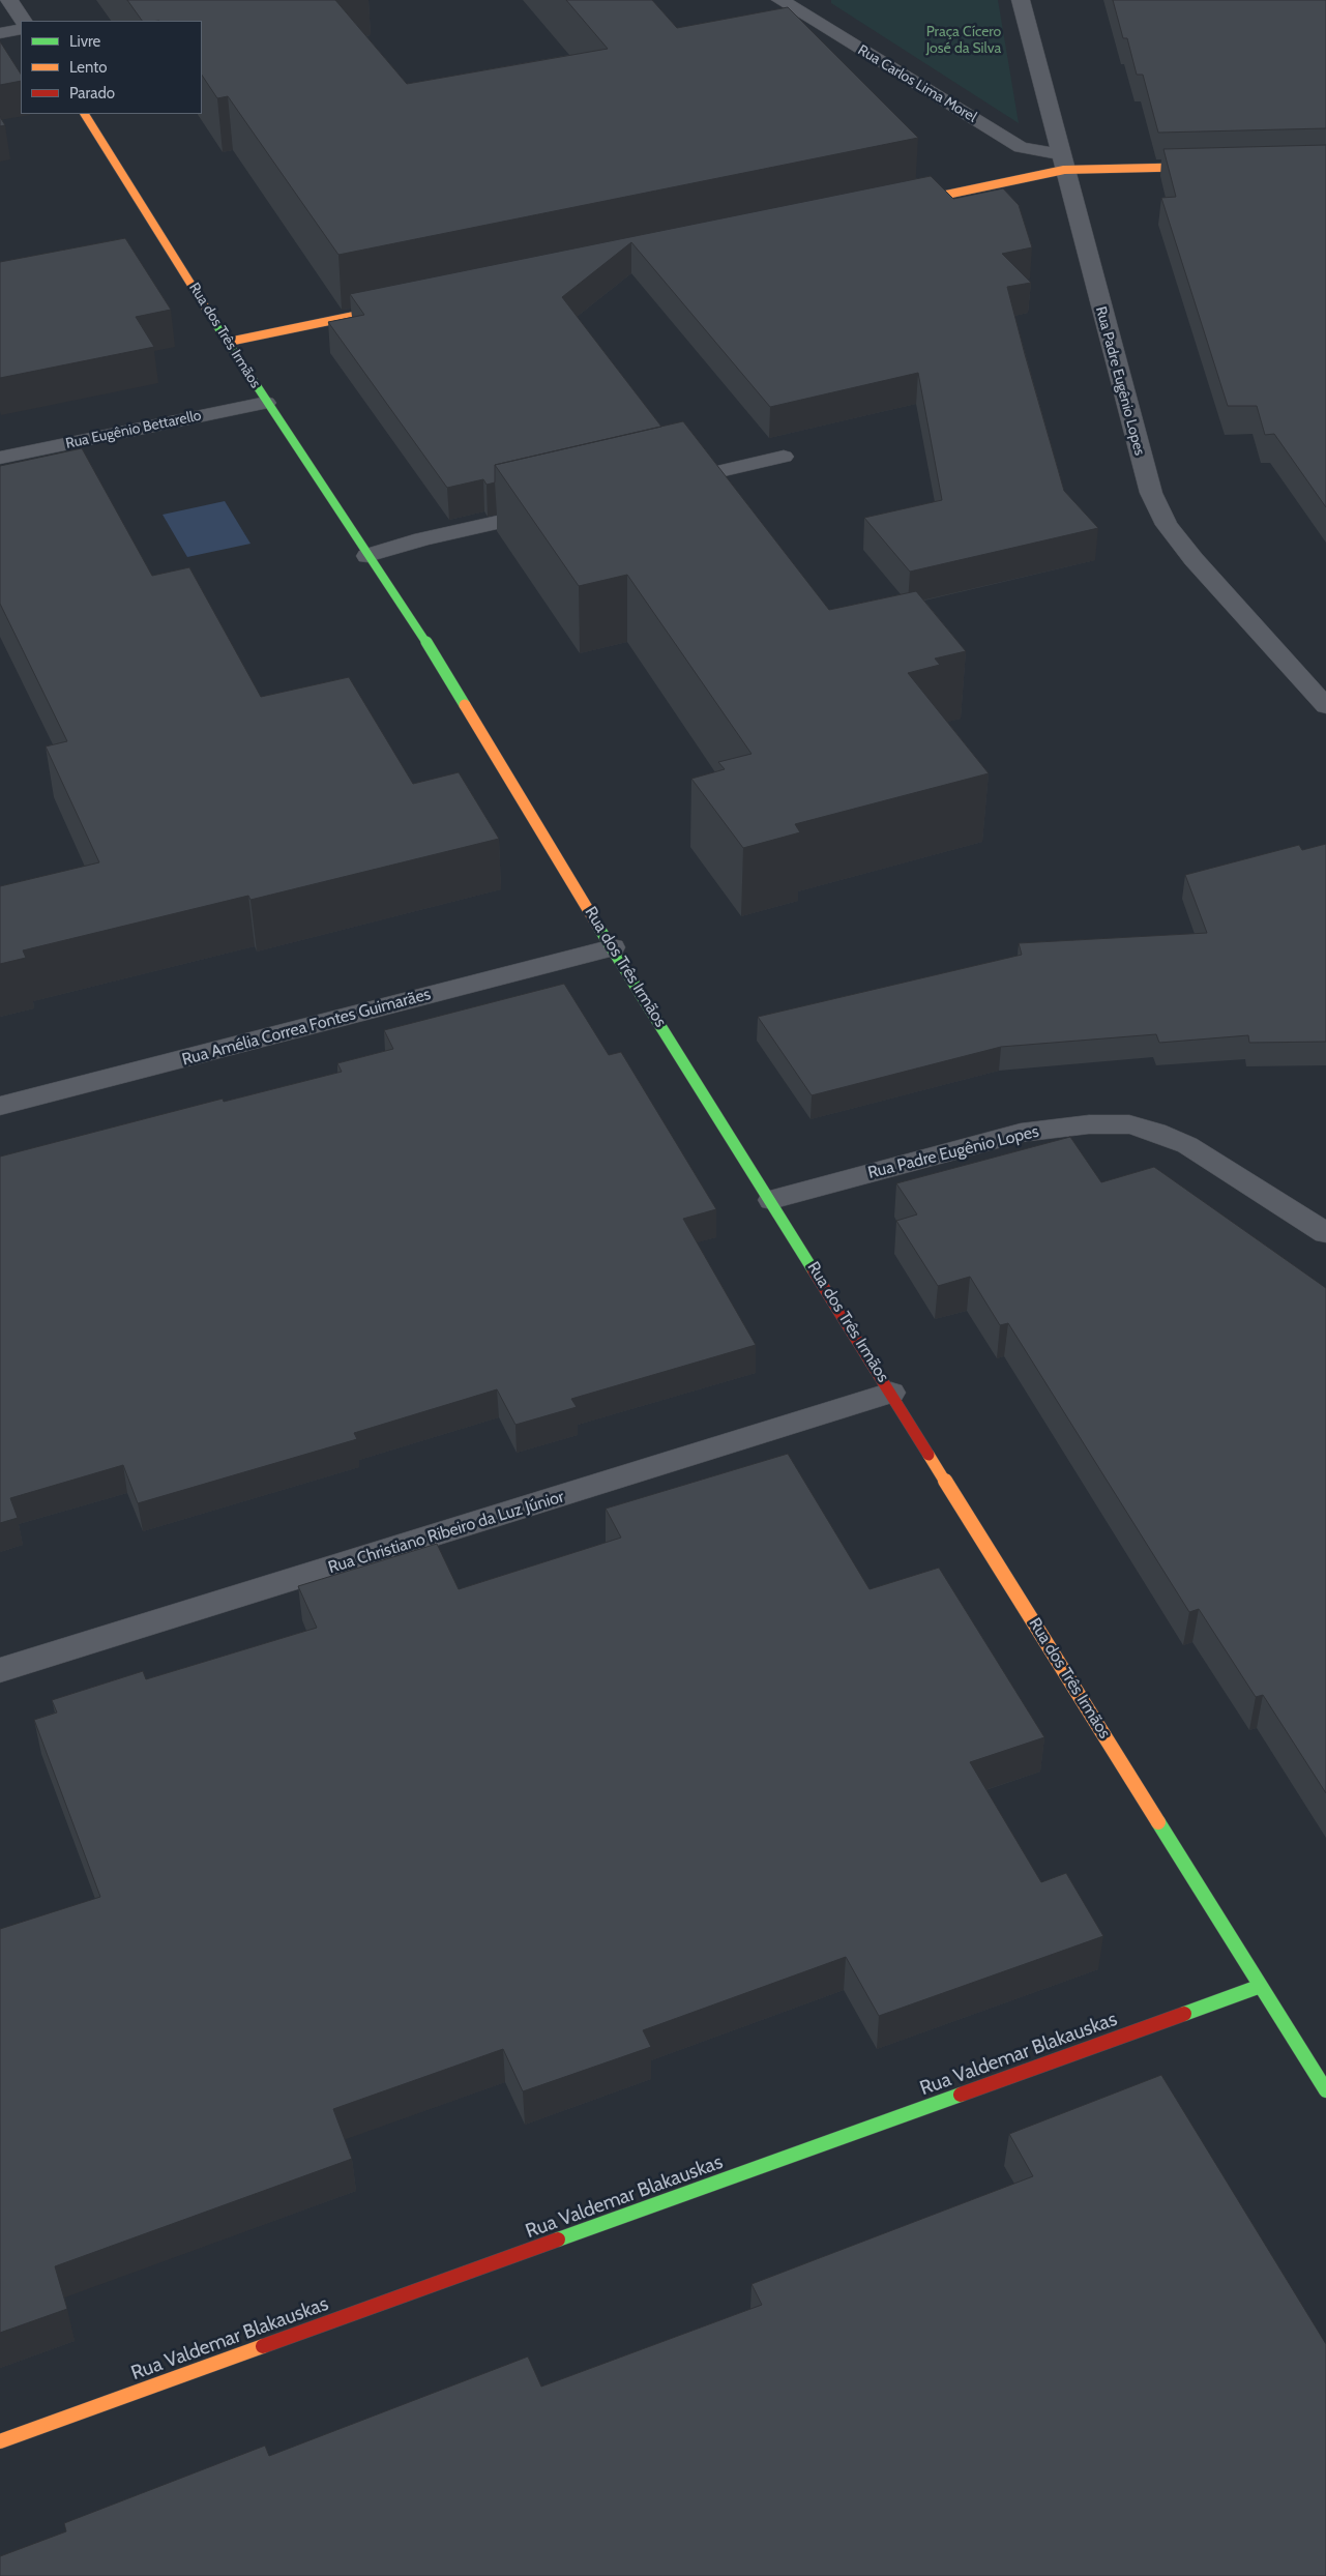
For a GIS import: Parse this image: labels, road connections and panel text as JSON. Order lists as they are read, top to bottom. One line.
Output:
{"streets":{"street":["Rua Carlos Lima Morel","Rua dos Três Irmãos","Rua Padre Eugênio Lopes","Rua Eugênio Bettarello","Rua Amélia Correa Fontes Guimarães","Rua Christiano Ribeiro da Luz Júnior","Rua Valdemar Blakauskas"]},"crossings":[["Rua Carlos Lima Morel","Rua Padre Eugênio Lopes"],["Rua dos Três Irmãos","Rua Padre Eugênio Lopes"],["Rua dos Três Irmãos","Rua Eugênio Bettarello"],["Rua dos Três Irmãos","Rua Amélia Correa Fontes Guimarães"],["Rua dos Três Irmãos","Rua Christiano Ribeiro da Luz Júnior"],["Rua dos Três Irmãos","Rua Valdemar Blakauskas"]],"parks":["Praça Cícero José da Silva"],"legend":["Livre","Lento","Parado"]}
